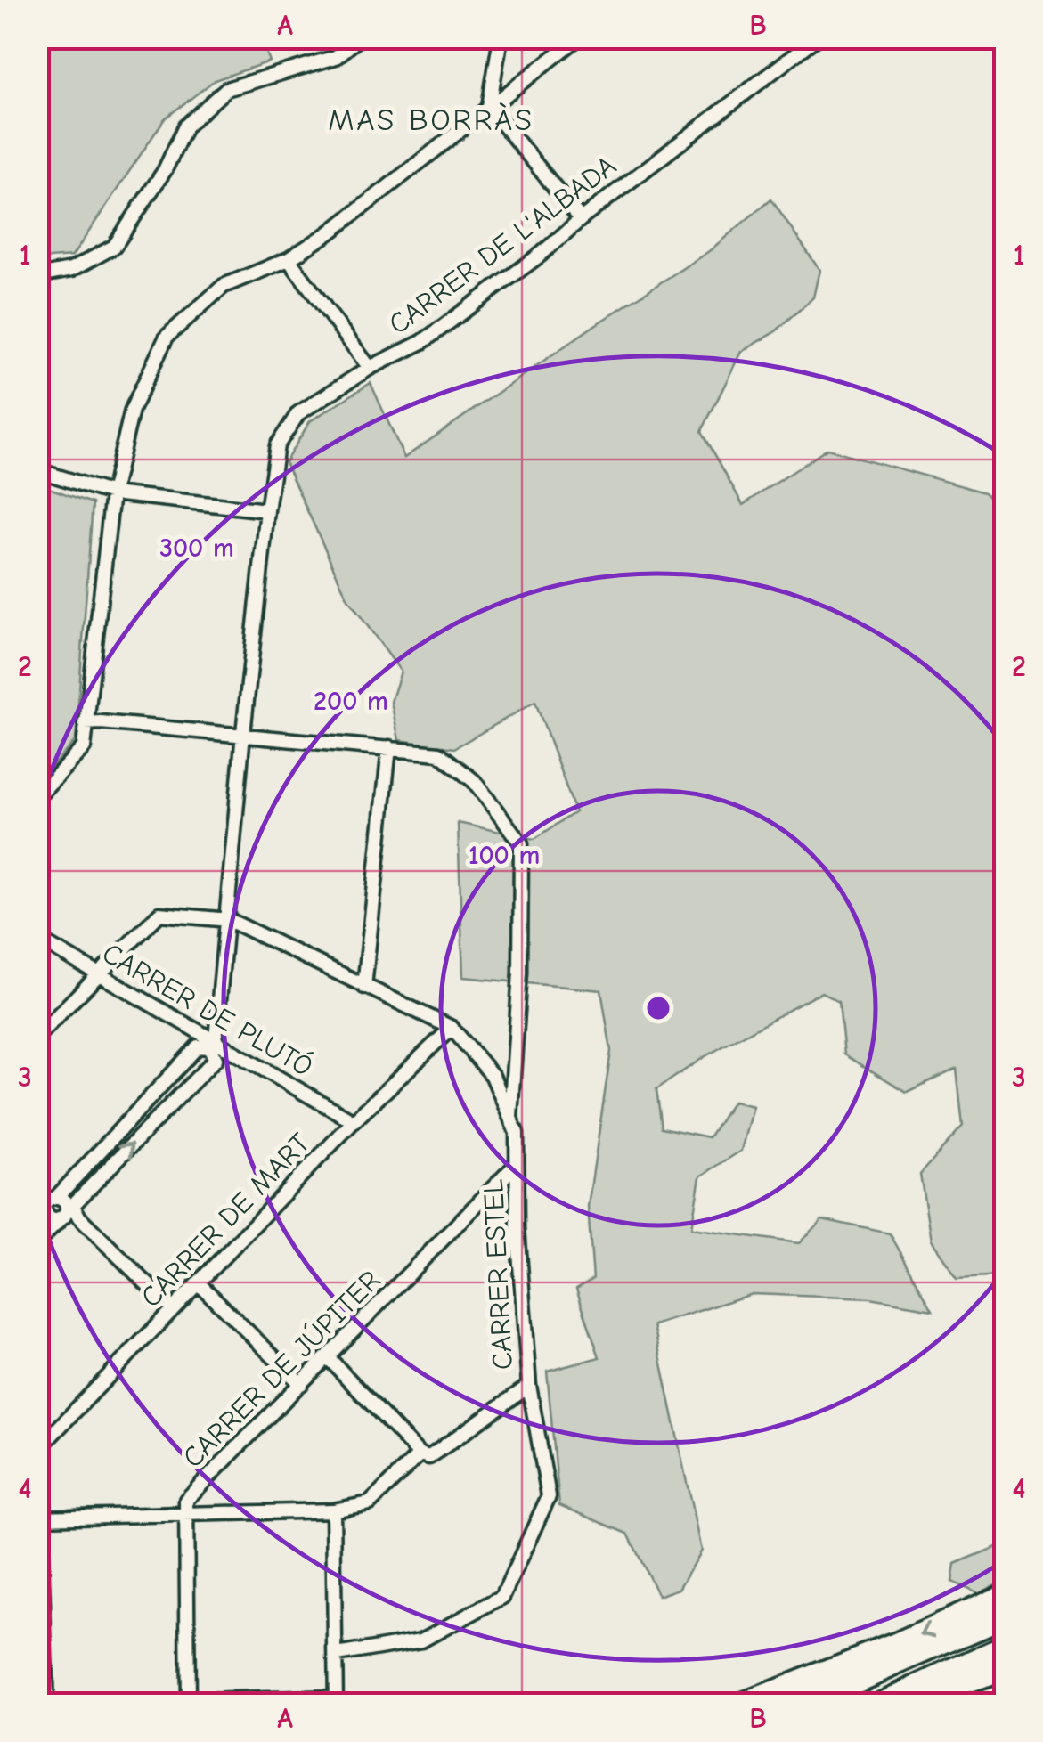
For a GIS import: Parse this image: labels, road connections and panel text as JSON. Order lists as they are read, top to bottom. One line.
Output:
{"streets":{"street":["CARRER DE L'ALBADA","CARRER DE PLUTÓ","CARRER DE MART","CARRER ESTEL","CARRER DE JÚPITER"]},"crossings":[["CARRER DE L'ALBADA","CARRER DE PLUTÓ"],["CARRER DE L'ALBADA","CARRER ESTEL"],["CARRER DE PLUTÓ","CARRER DE MART"],["CARRER DE MART","CARRER ESTEL"],["CARRER ESTEL","CARRER DE JÚPITER"]],"districts":["MAS BORRÀS"],"grid":{"columns":["A","B"],"rows":["1","2","3","4"]},"rings":["300 m","200 m","100 m"]}
